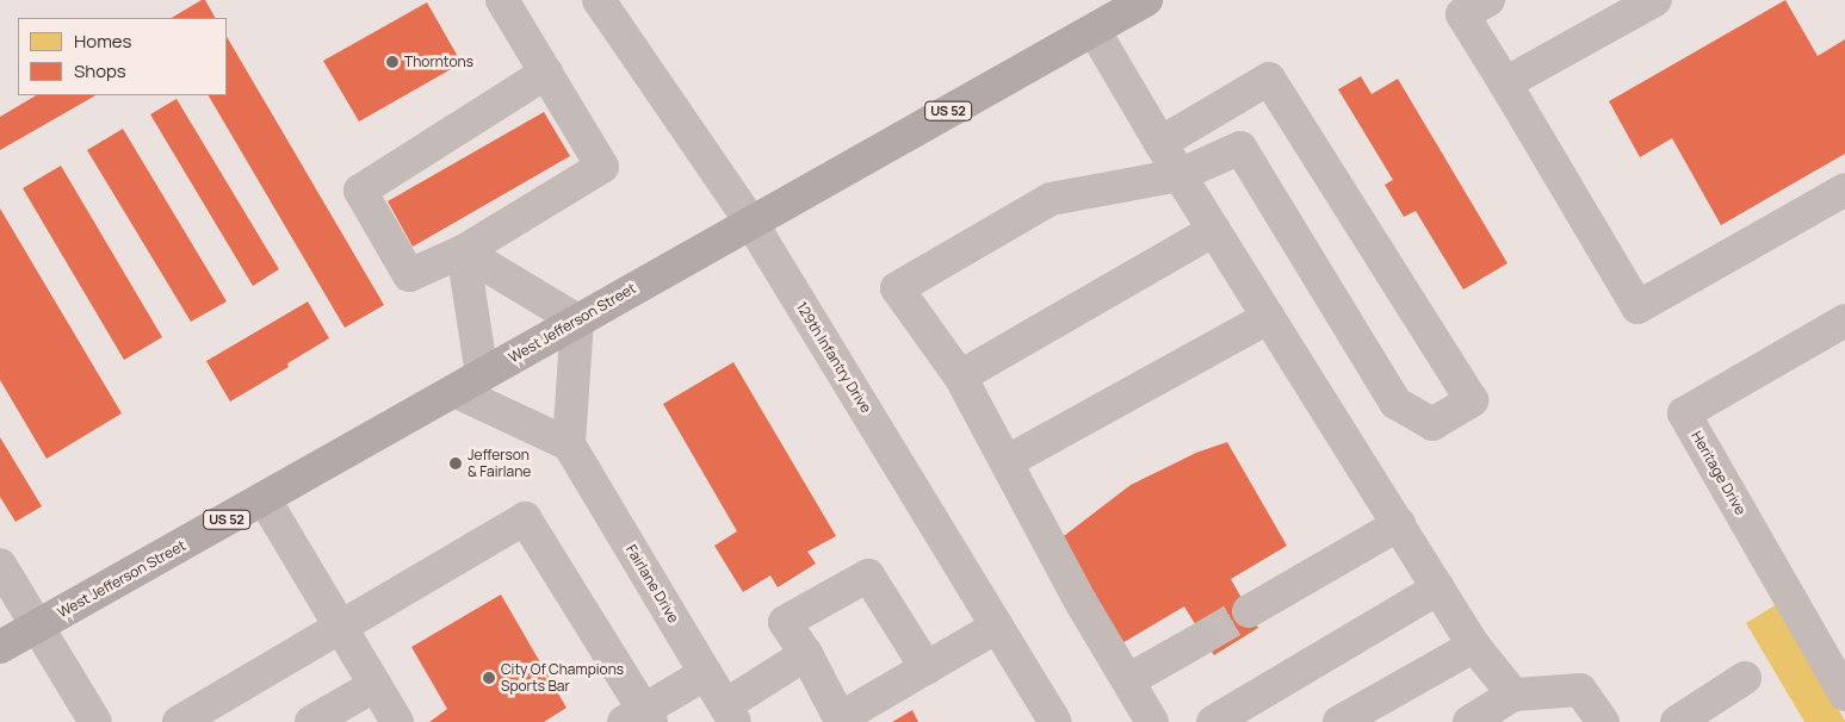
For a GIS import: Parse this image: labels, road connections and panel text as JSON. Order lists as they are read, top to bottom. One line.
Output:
{"streets":{"main road":["US 52","West Jefferson Street"],"street":["129th Infantry Drive","Heritage Drive","Fairlane Drive"]},"crossings":[["West Jefferson Street","129th Infantry Drive"]],"places":["Thorntons","Jefferson & Fairlane","City Of Champions Sports Bar"],"legend":["Homes","Shops"]}
